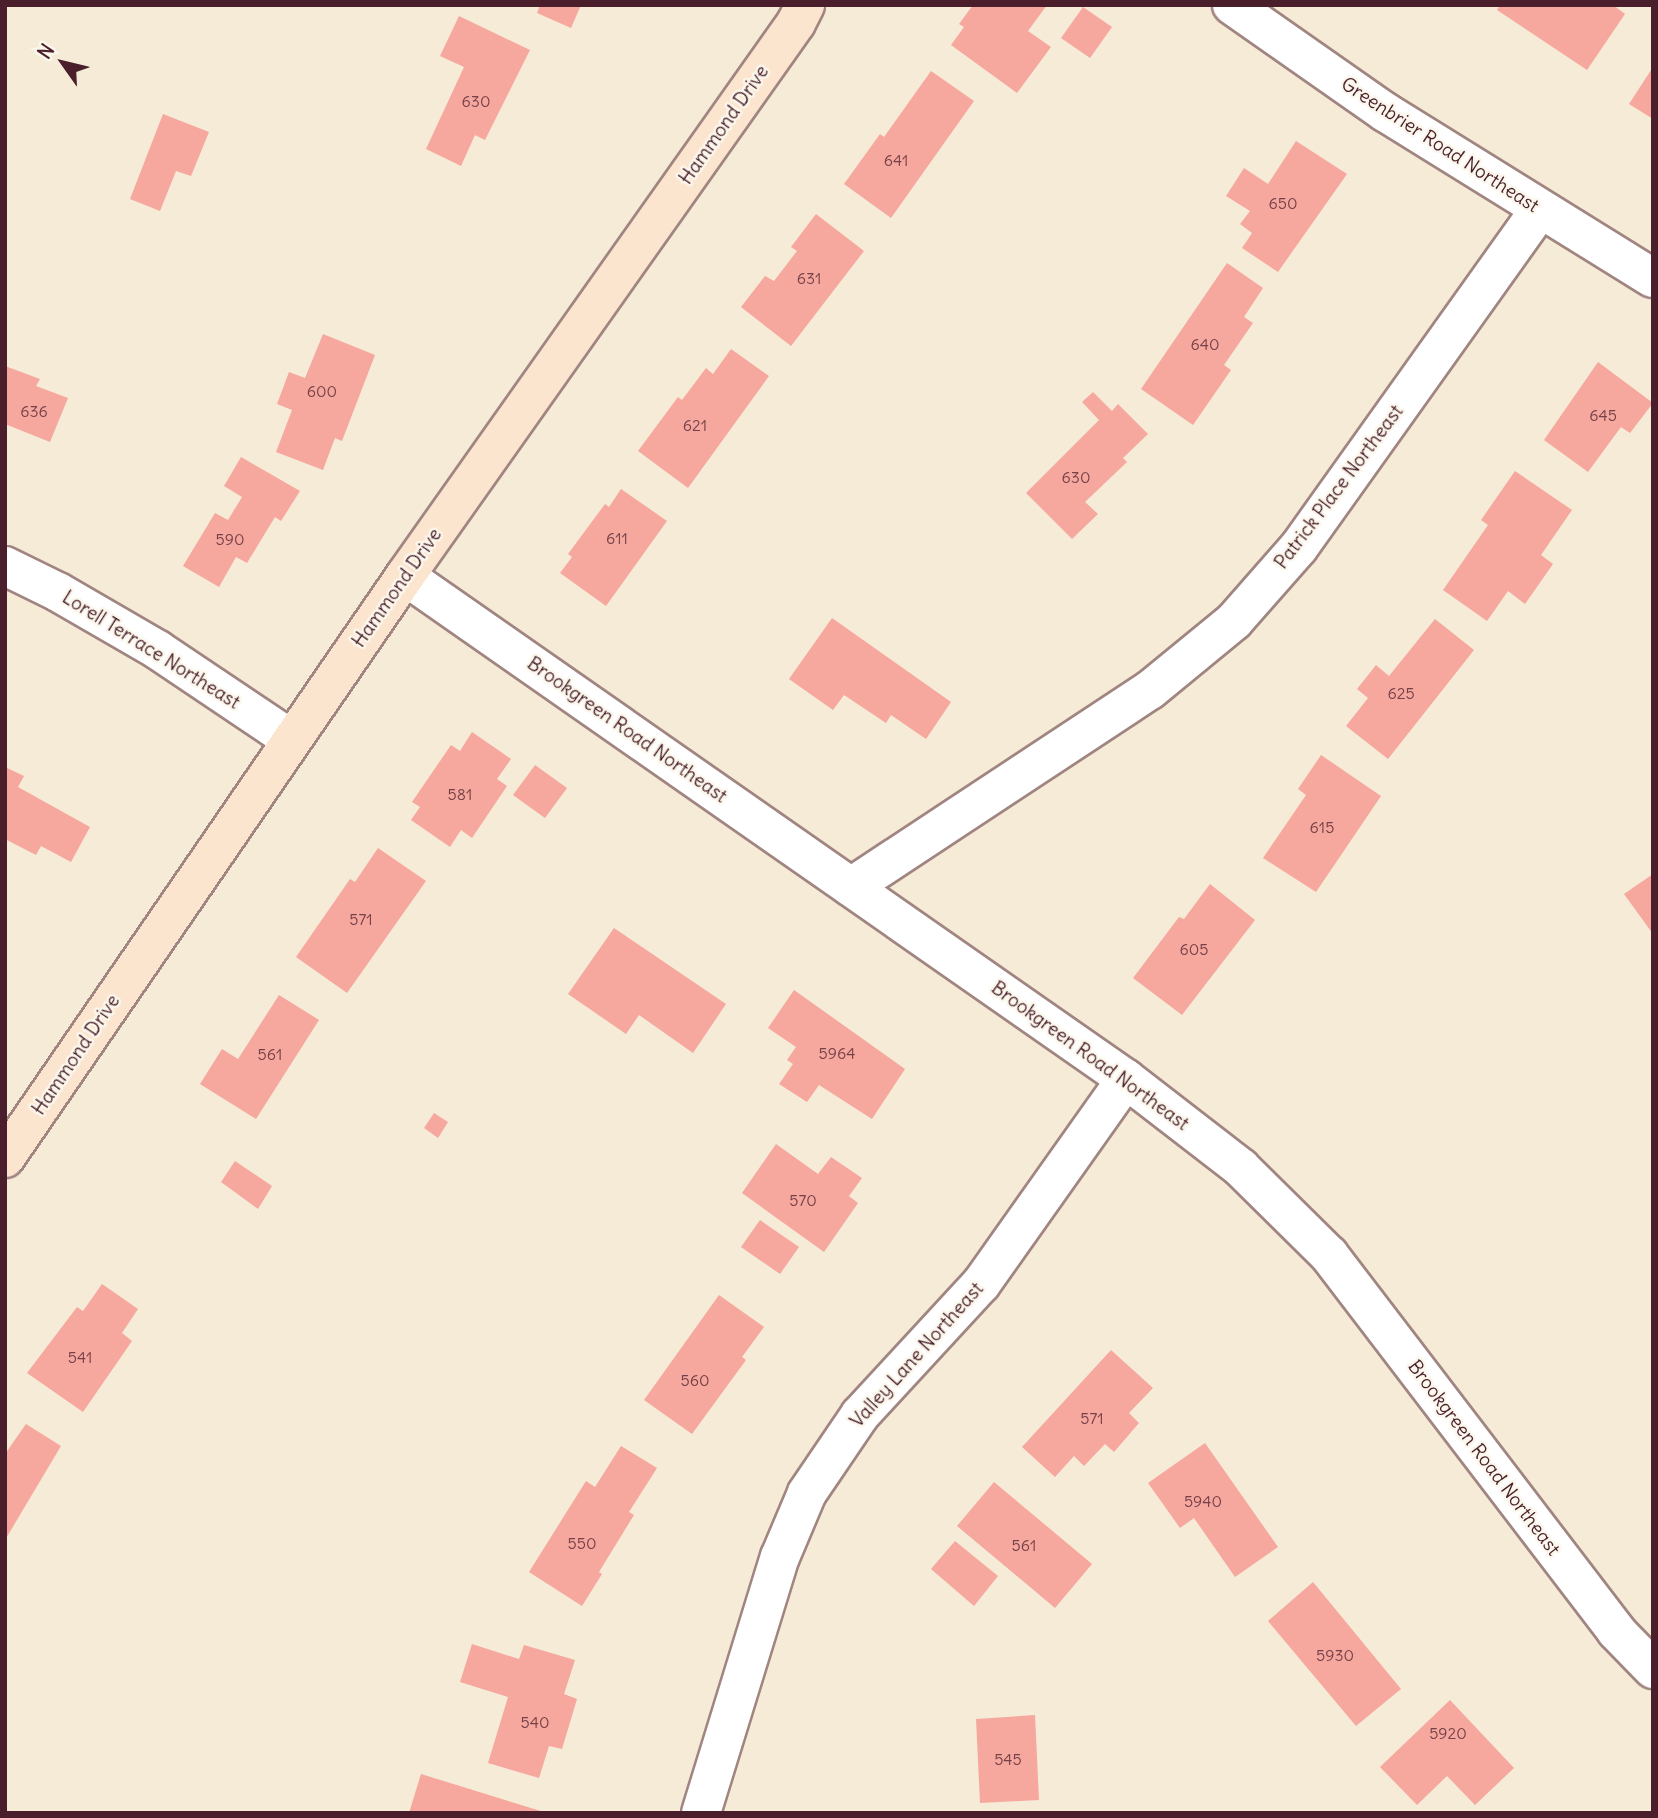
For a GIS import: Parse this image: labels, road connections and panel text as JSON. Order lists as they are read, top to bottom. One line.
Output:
{"streets":{"street":["Hammond Drive","Greenbrier Road Northeast","Patrick Place Northeast","Lorell Terrace Northeast","Brookgreen Road Northeast","Valley Lane Northeast"]},"crossings":[["Hammond Drive","Lorell Terrace Northeast"],["Hammond Drive","Brookgreen Road Northeast"],["Greenbrier Road Northeast","Patrick Place Northeast"],["Patrick Place Northeast","Brookgreen Road Northeast"],["Brookgreen Road Northeast","Valley Lane Northeast"]],"house_numbers":["630","641","650","631","640","600","636","645","621","630","611","590","625","581","615","571","605","5964","561","570","541","560","571","5940","550","561","5930","540","5920","545"],"north":"top left"}
